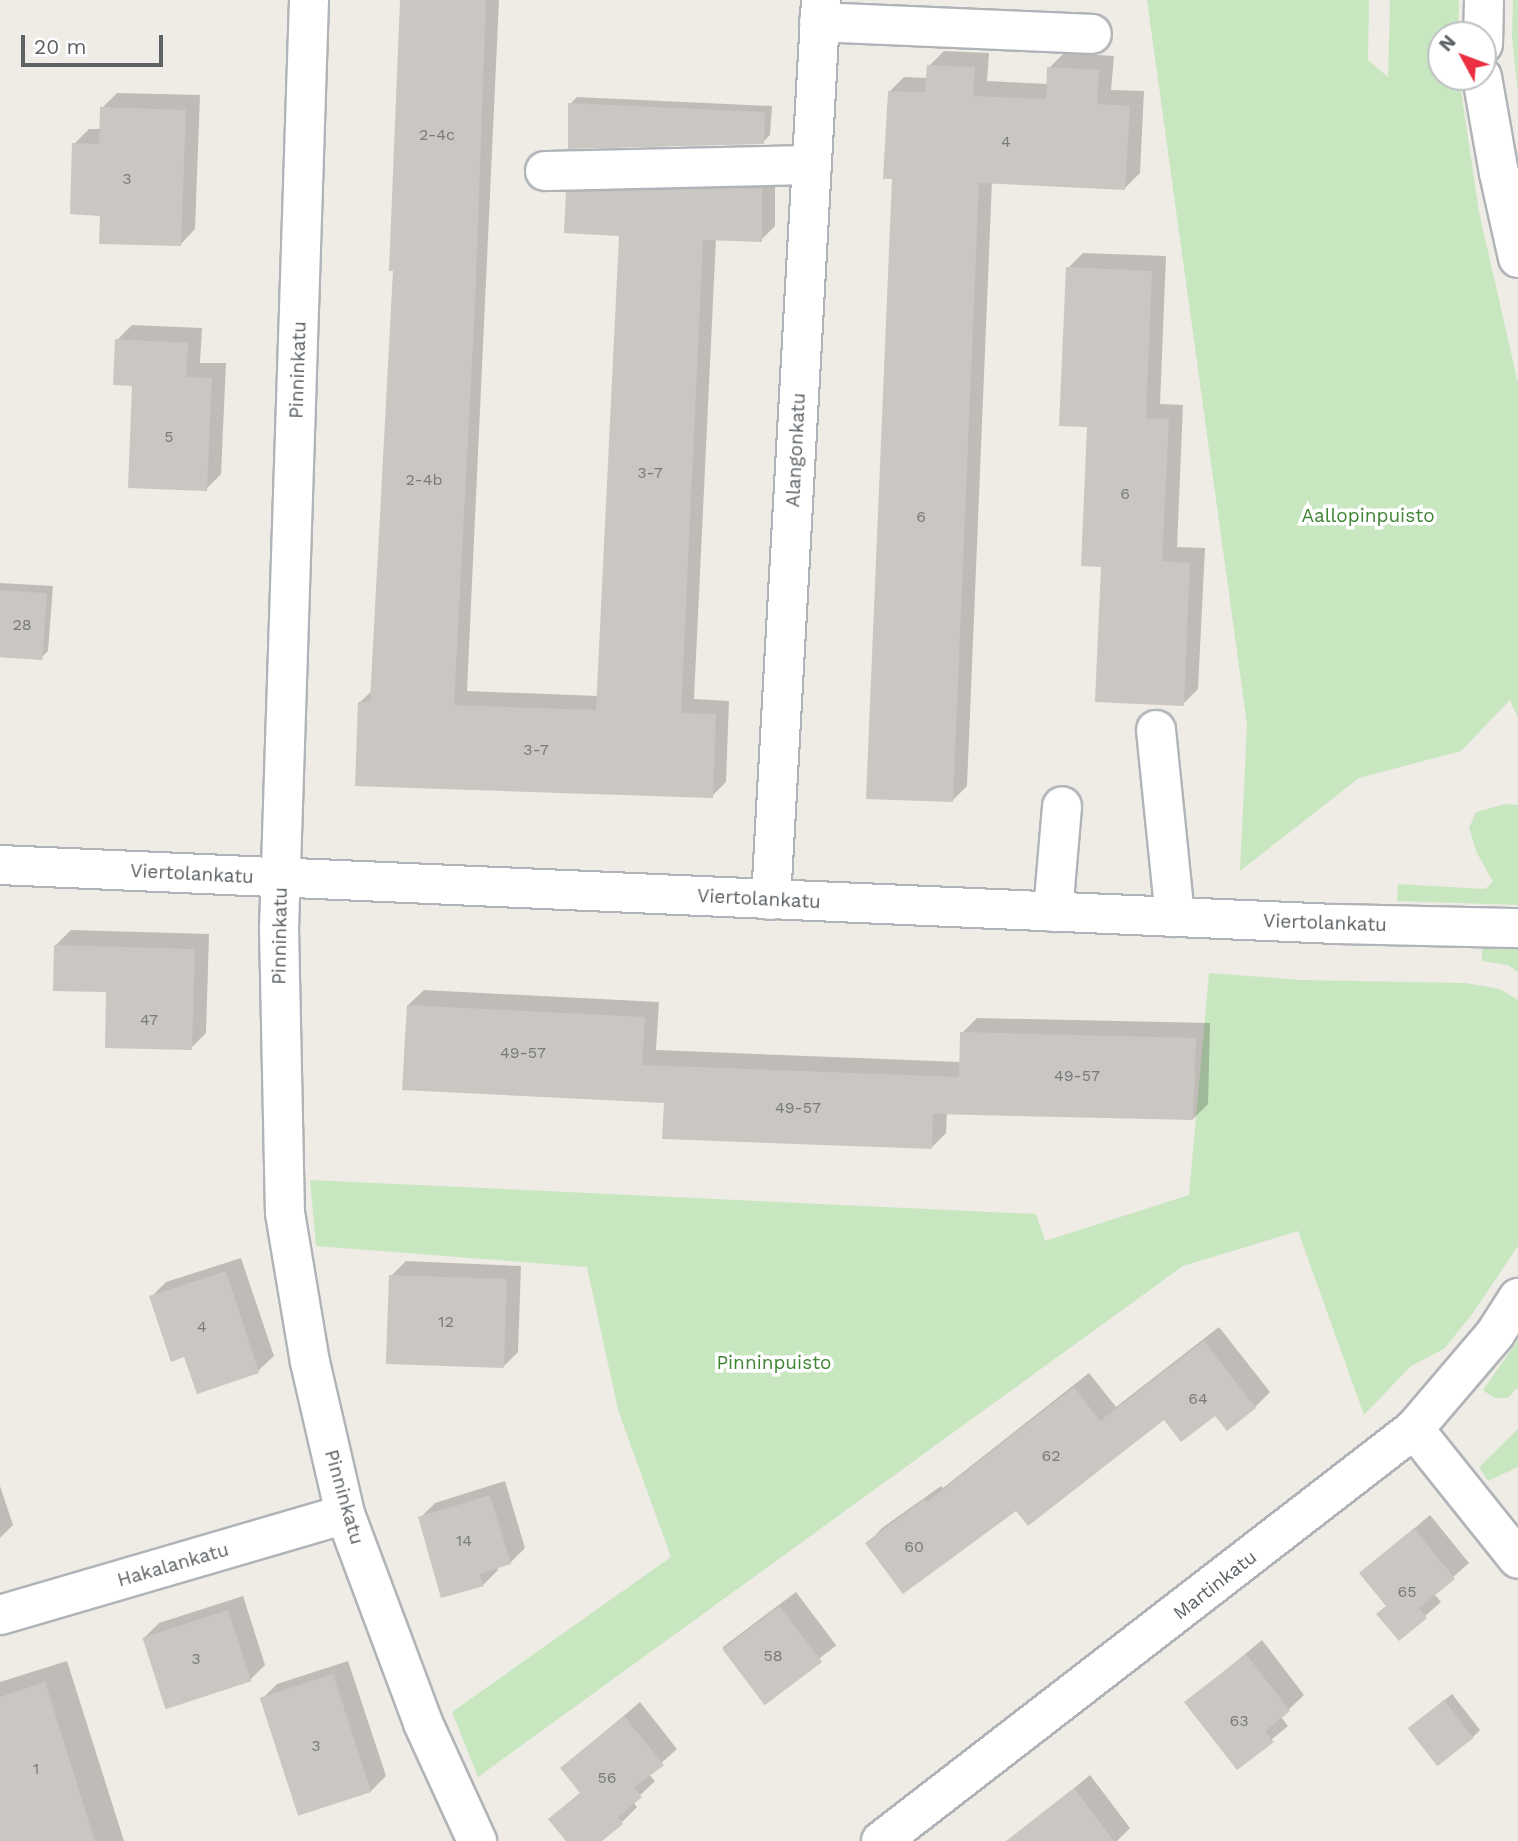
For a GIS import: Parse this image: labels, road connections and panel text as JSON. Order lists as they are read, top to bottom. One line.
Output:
{"streets":{"street":["Pinninkatu","Alangonkatu","Viertolankatu","Hakalankatu","Martinkatu"]},"crossings":[["Pinninkatu","Viertolankatu"],["Pinninkatu","Hakalankatu"],["Alangonkatu","Viertolankatu"]],"parks":["Aallopinpuisto","Pinninpuisto"],"house_numbers":["2-4c","4","3","5","3-7","2-4b","6","6","28","3-7","47","49-57","49-57","49-57","12","4","64","62","14","60","65","58","3","63","3","1","56"],"scale_bar":"20 m","north":"top left"}
